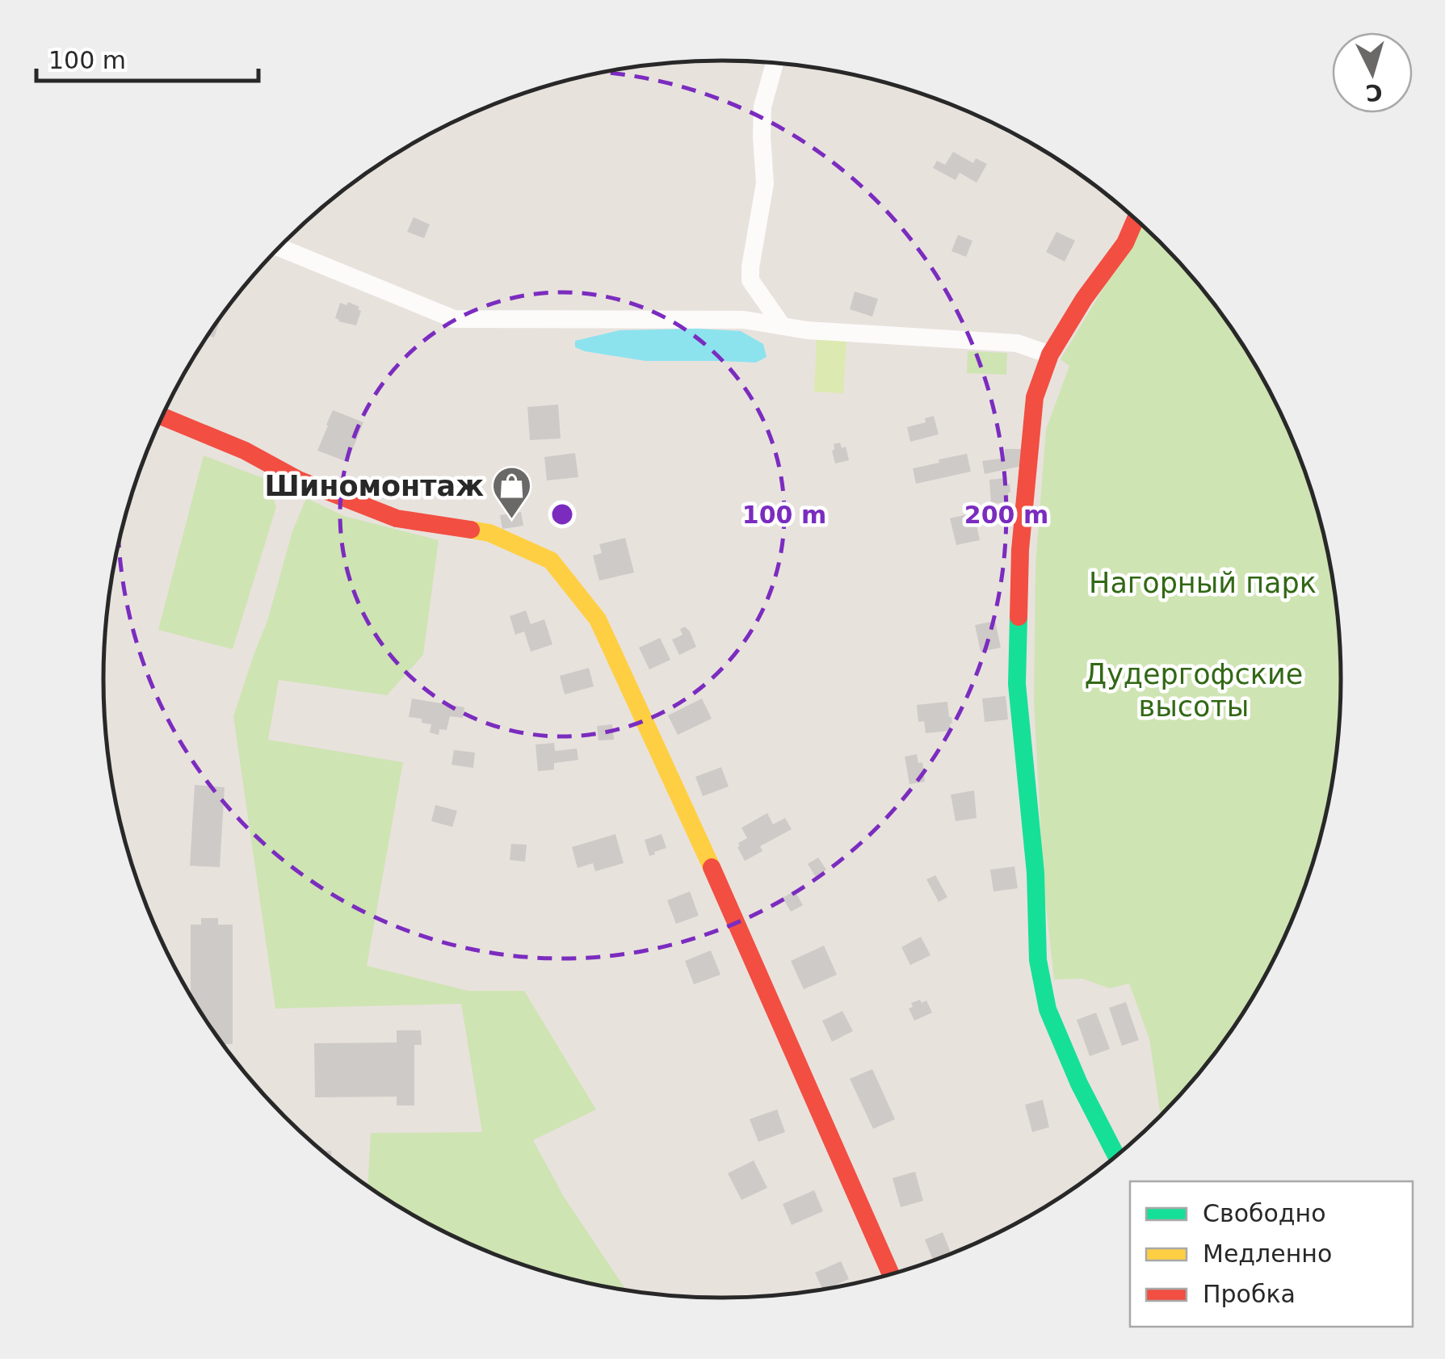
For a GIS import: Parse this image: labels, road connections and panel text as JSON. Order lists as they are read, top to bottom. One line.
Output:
{"parks":["Нагорный парк","Дудергофские высоты"],"places":{"shop":["Шиномонтаж"]},"legend":["Свободно","Медленно","Пробка"],"scale_bar":"100 m","north":"bottom","rings":["100 m","200 m"]}
